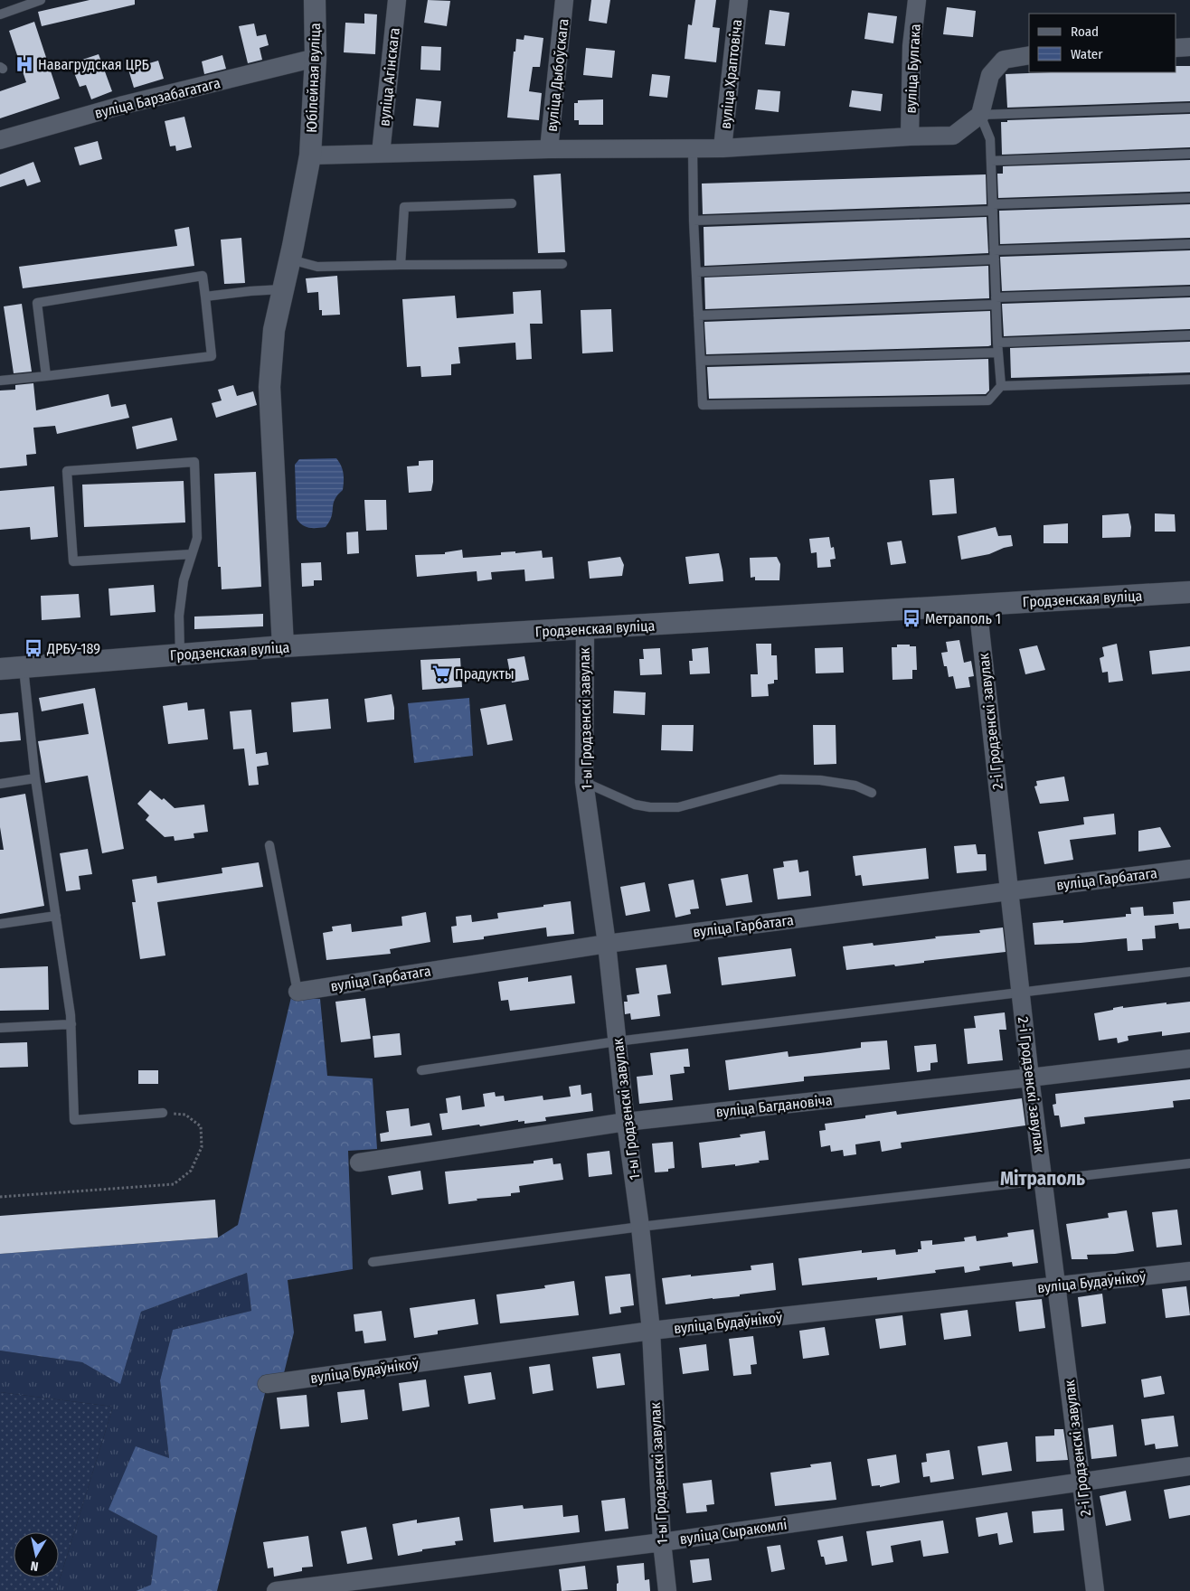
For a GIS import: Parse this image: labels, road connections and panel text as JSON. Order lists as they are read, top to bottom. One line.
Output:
{"streets":{"street":["вуліца Булгака","вуліца Храптовіча","вуліца Дыбоўскага","вуліца Агінскага","Юбілейная вуліца","вуліца Барзабагатага","Гродзенская вуліца","1-ы Гродзенскі завулак","2-і Гродзенскі завулак","вуліца Гарбатага","вуліца Багдановіча","вуліца Будаўнікоў","вуліца Сыракомлі"]},"crossings":[["Юбілейная вуліца","вуліца Барзабагатага"],["Юбілейная вуліца","Гродзенская вуліца"],["Гродзенская вуліца","1-ы Гродзенскі завулак"],["Гродзенская вуліца","2-і Гродзенскі завулак"],["1-ы Гродзенскі завулак","вуліца Гарбатага"],["1-ы Гродзенскі завулак","вуліца Багдановіча"],["1-ы Гродзенскі завулак","вуліца Будаўнікоў"],["1-ы Гродзенскі завулак","вуліца Сыракомлі"],["2-і Гродзенскі завулак","вуліца Гарбатага"],["2-і Гродзенскі завулак","вуліца Багдановіча"],["2-і Гродзенскі завулак","вуліца Будаўнікоў"],["2-і Гродзенскі завулак","вуліца Сыракомлі"]],"districts":["Мітраполь"],"places":{"hospital":["Навагрудская ЦРБ"],"bus stop":["Метраполь 1","ДРБУ-189"],"supermarket":["Прадукты"]},"legend":["Road","Water"],"north":"bottom"}
